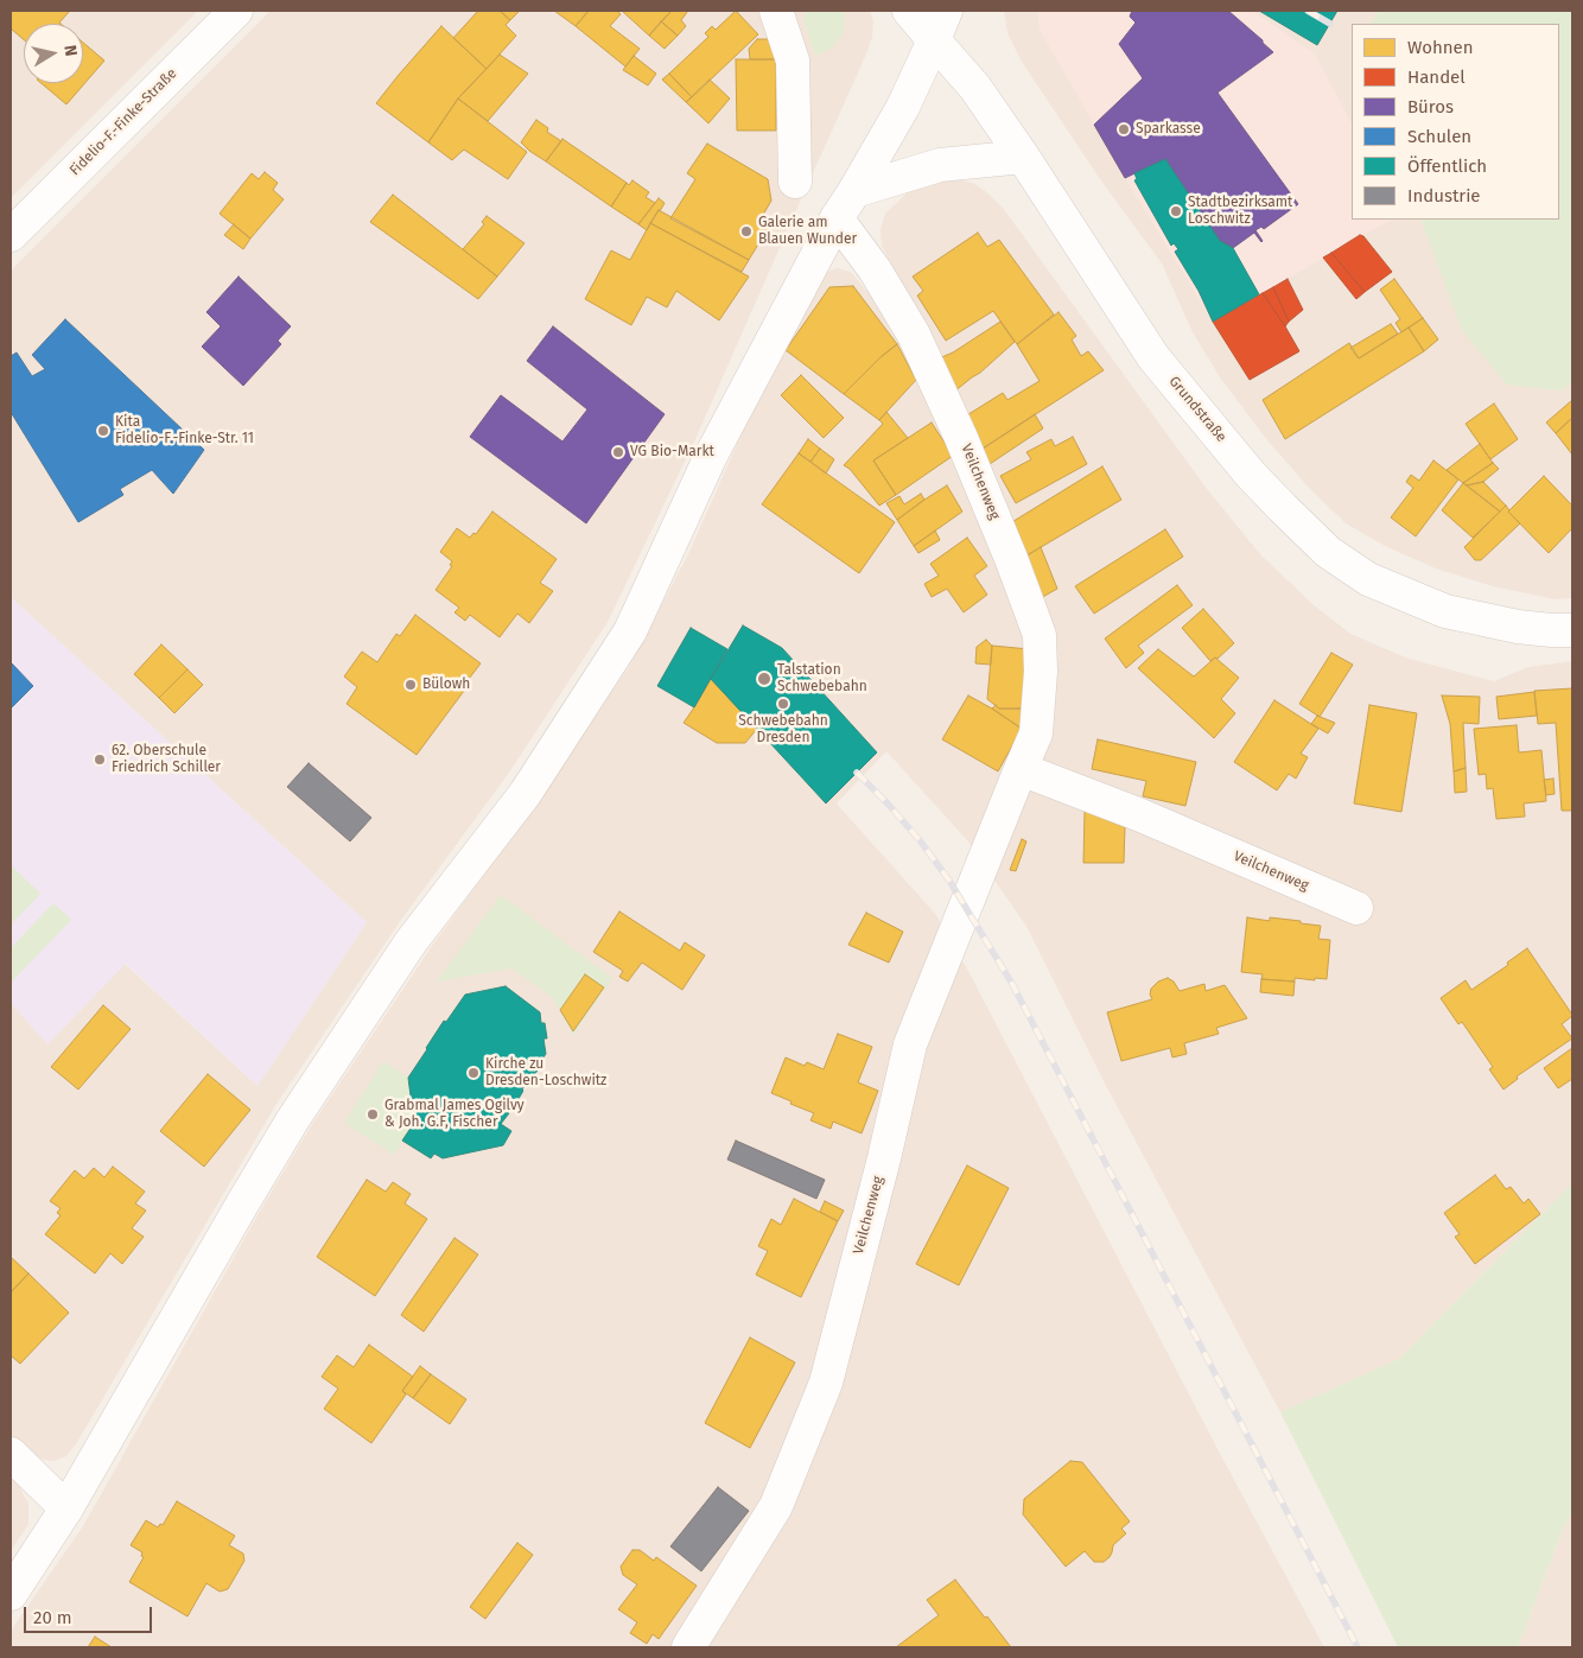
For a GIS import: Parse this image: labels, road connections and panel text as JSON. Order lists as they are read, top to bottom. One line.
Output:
{"streets":{"main road":["Fidelio-F.-Finke-Straße","Grundstraße","Veilchenweg"]},"places":["Sparkasse","Stadtbezirksamt Loschwitz","Galerie am Blauen Wunder","Kita Fidelio-F.-Finke-Str. 11","VG Bio-Markt","Talstation Schwebebahn","Bülowh","Schwebebahn Dresden","62. Oberschule Friedrich Schiller","Kirche zu Dresden-Loschwitz","Grabmal James Ogilvy & Joh. G.F, Fischer"],"legend":["Wohnen","Handel","Büros","Schulen","Öffentlich","Industrie"],"scale_bar":"20 m","north":"right"}
